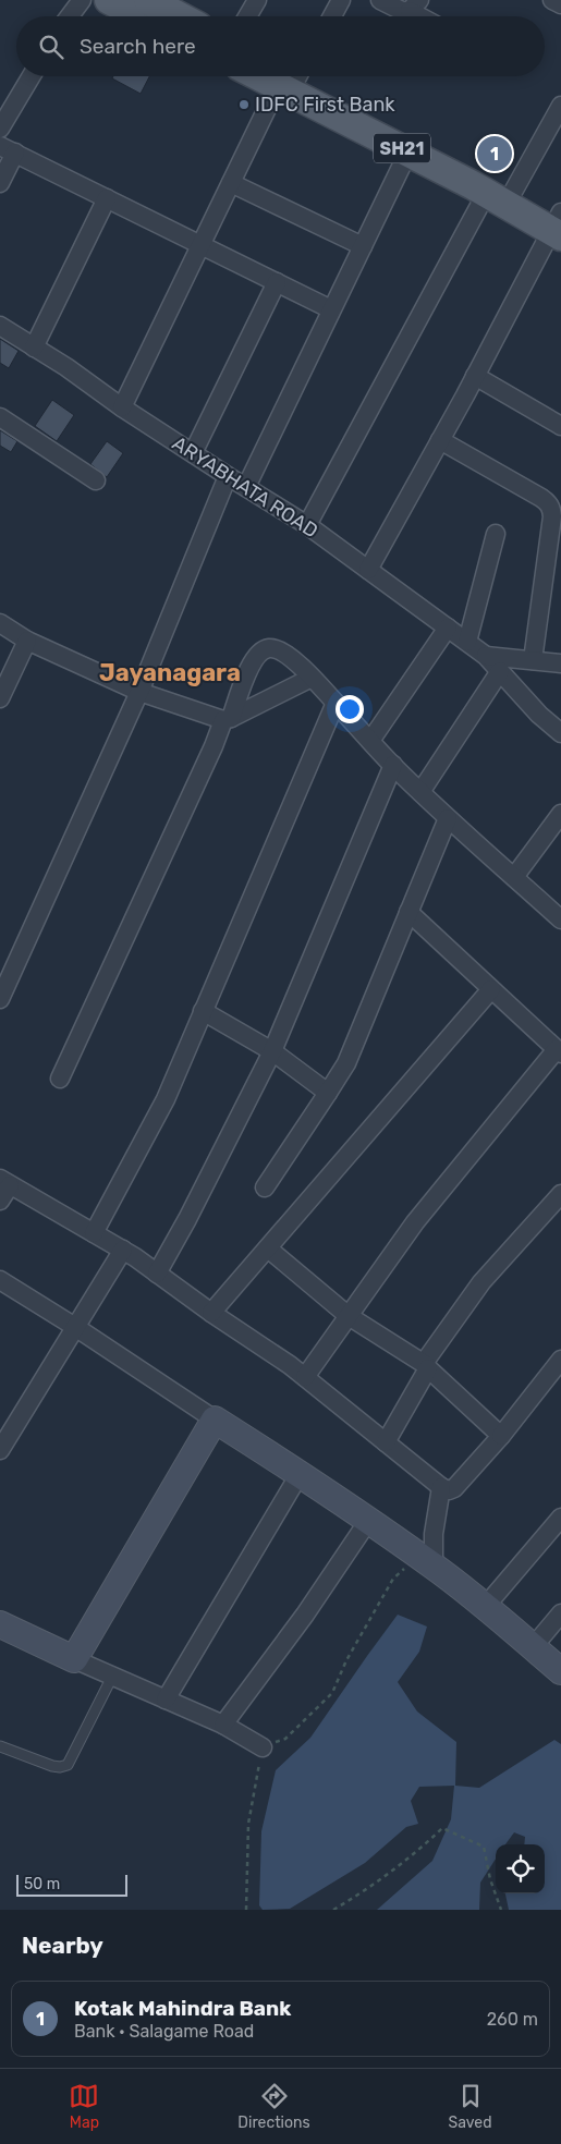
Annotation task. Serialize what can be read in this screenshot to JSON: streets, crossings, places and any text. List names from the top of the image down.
{
  "streets": {
    "main road": ["SH21"],
    "street": ["ARYABHATA ROAD"]
  },
  "districts": ["Jayanagara"],
  "places": ["IDFC First Bank"],
  "scale_bar": "50 m",
  "page": {
    "search": "Search here",
    "pins": "1",
    "scale": "50 m",
    "heading": "Nearby",
    "list": [
      {
        "mark": "1",
        "name": "Kotak Mahindra Bank",
        "note": "Bank · Salagame Road",
        "value": "260 m"
      }
    ],
    "nav": ["Map", "Directions", "Saved"]
  }
}
